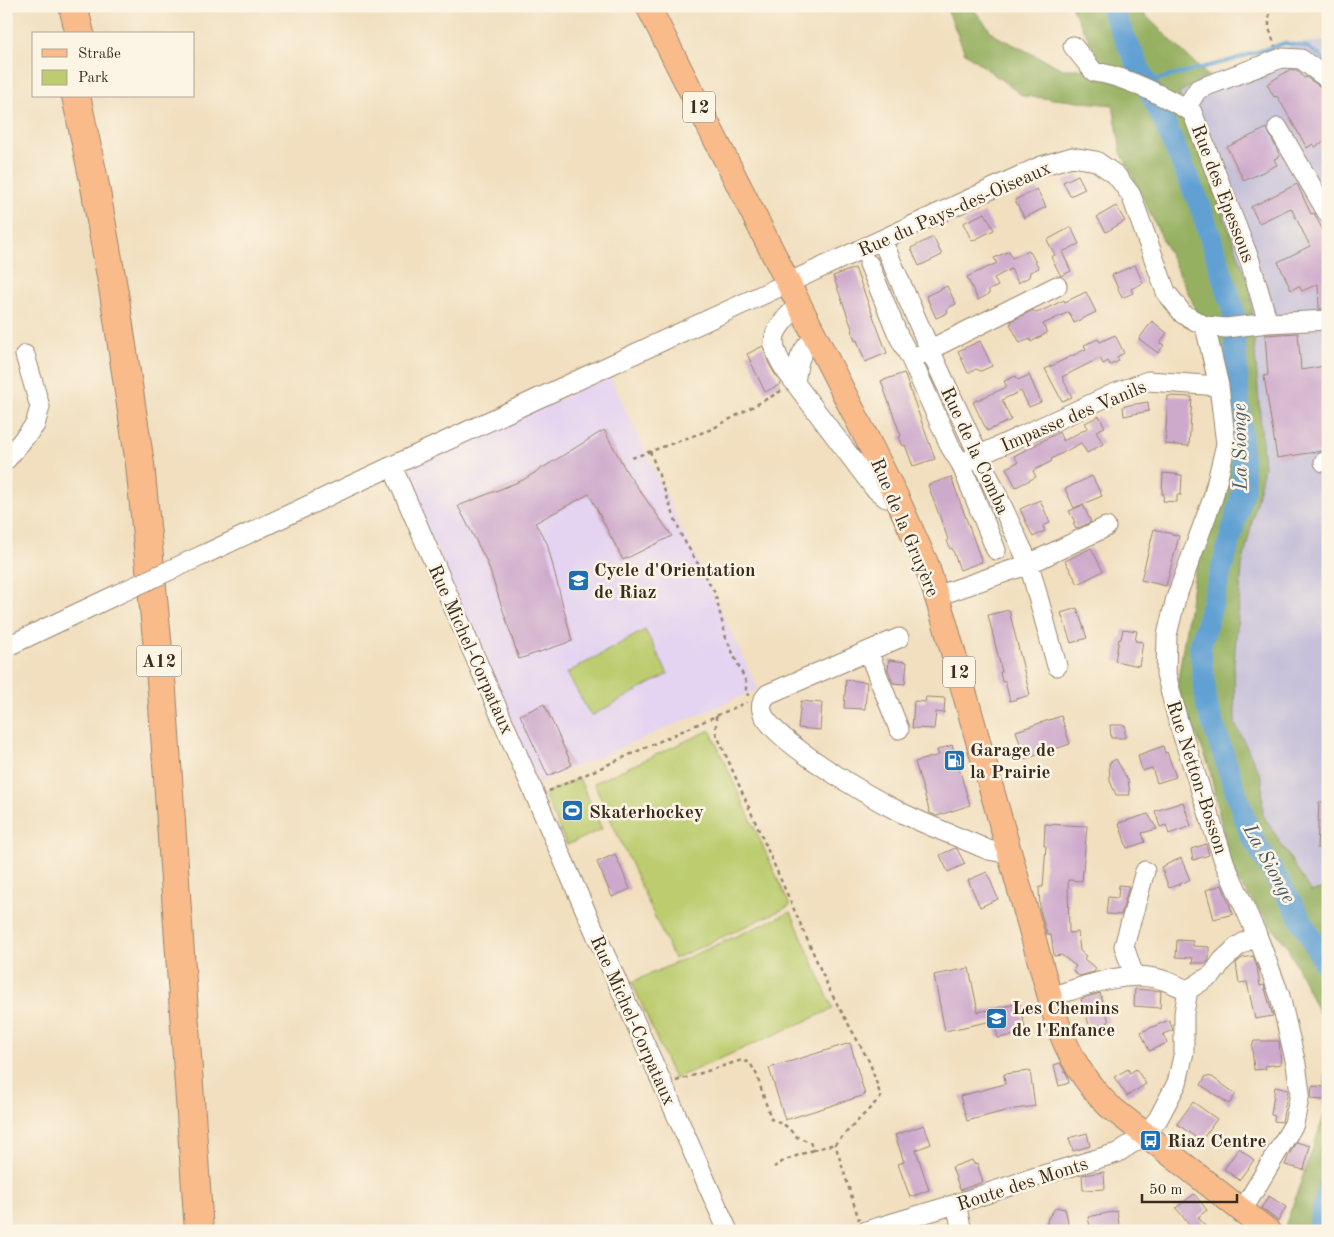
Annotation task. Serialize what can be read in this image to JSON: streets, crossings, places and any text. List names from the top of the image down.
{
  "streets": {
    "highway": ["A12"],
    "main road": ["12", "Rue de la Gruyère"],
    "street": [
      "Rue des Epessous",
      "Rue du Pays-des-Oiseaux",
      "Impasse des Vanils",
      "Rue de la Comba",
      "Rue Michel-Corpataux",
      "Rue Netton-Bosson",
      "Route des Monts"
    ]
  },
  "crossings": [
    ["Rue des Epessous", "Rue du Pays-des-Oiseaux"],
    ["Rue du Pays-des-Oiseaux", "Rue de la Comba"],
    ["Rue du Pays-des-Oiseaux", "Rue de la Gruyère"],
    ["Rue du Pays-des-Oiseaux", "Rue Netton-Bosson"],
    ["Impasse des Vanils", "Rue de la Comba"],
    ["Impasse des Vanils", "Rue Netton-Bosson"],
    ["Rue de la Gruyère", "Rue Netton-Bosson"],
    ["Rue de la Gruyère", "Route des Monts"]
  ],
  "water": ["La Sionge"],
  "places": {
    "school or university": ["Cycle d'Orientation de Riaz", "Les Chemins de l'Enfance"],
    "fuel station": ["Garage de la Prairie"],
    "sports": ["Skaterhockey"],
    "bus stop": ["Riaz Centre"]
  },
  "legend": ["Straße", "Park"],
  "scale_bar": "50 m"
}
